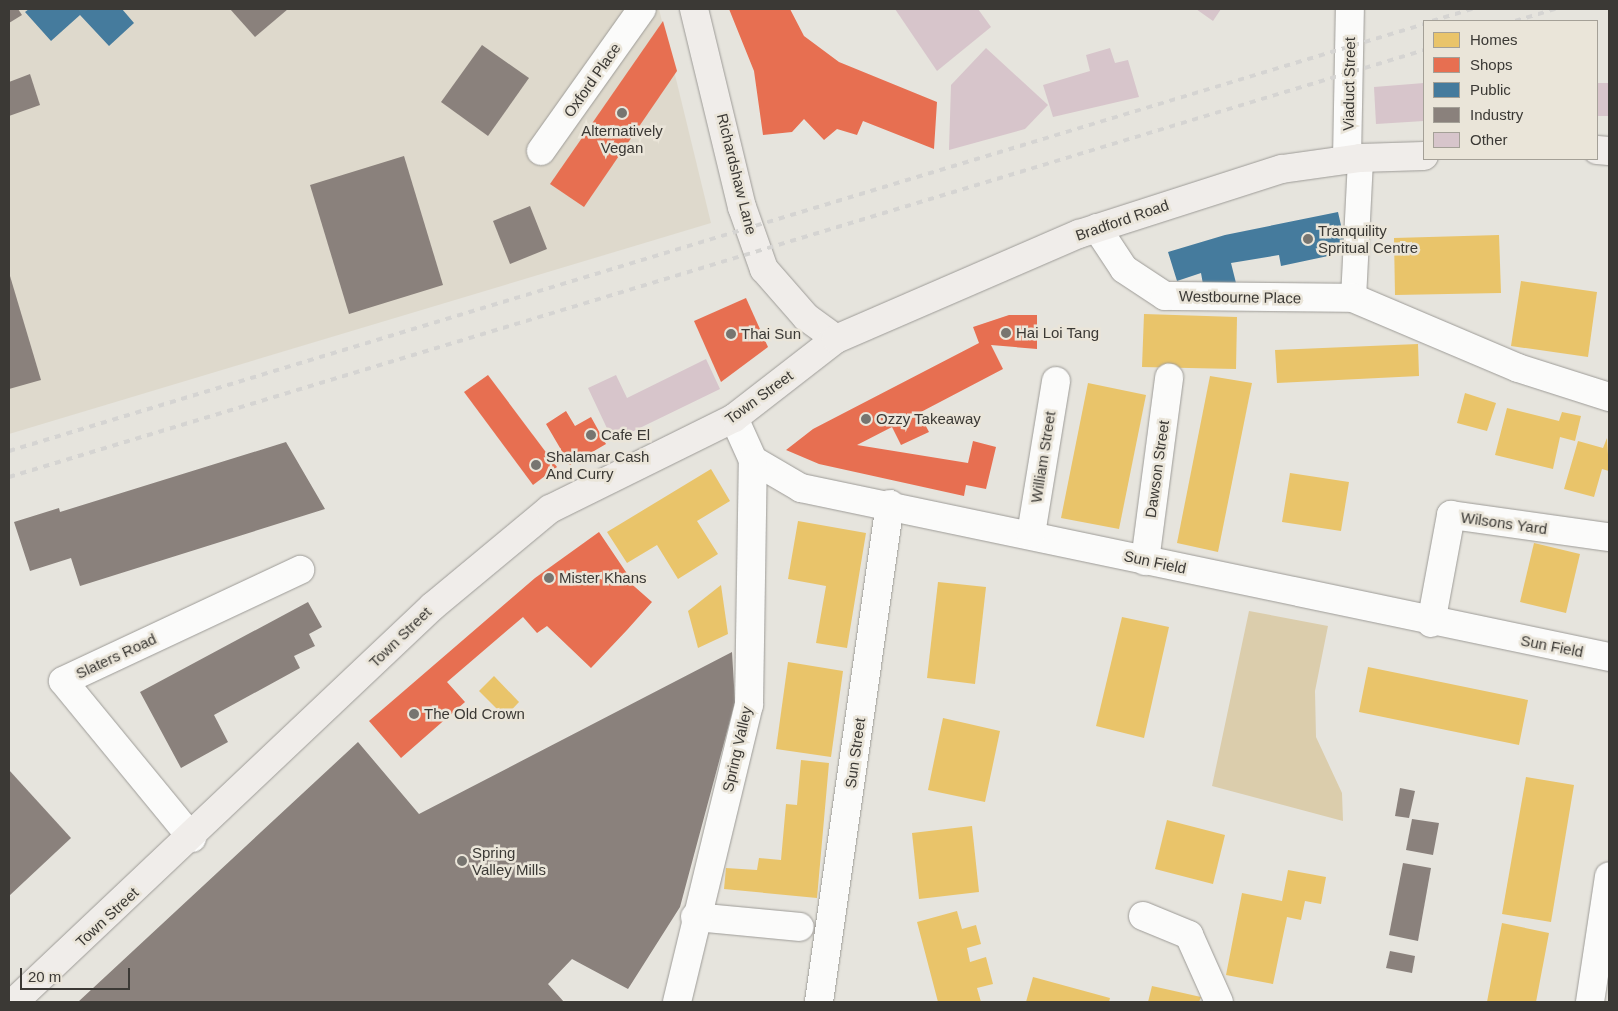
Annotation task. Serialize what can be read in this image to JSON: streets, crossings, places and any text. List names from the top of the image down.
{
  "streets": {
    "main road": ["Richardshaw Lane", "Bradford Road", "Town Street"],
    "street": [
      "Oxford Place",
      "Viaduct Street",
      "Westbourne Place",
      "William Street",
      "Dawson Street",
      "Wilsons Yard",
      "Sun Field",
      "Slaters Road",
      "Spring Valley",
      "Sun Street"
    ]
  },
  "crossings": [
    ["Viaduct Street", "Bradford Road"],
    ["Richardshaw Lane", "Bradford Road"],
    ["Richardshaw Lane", "Town Street"],
    ["Bradford Road", "Westbourne Place"],
    ["Bradford Road", "Town Street"],
    ["Town Street", "Slaters Road"],
    ["William Street", "Sun Field"],
    ["Dawson Street", "Sun Field"],
    ["Wilsons Yard", "Sun Field"],
    ["Sun Field", "Spring Valley"],
    ["Sun Field", "Sun Street"]
  ],
  "places": [
    "Alternatively Vegan",
    "Tranquility Spritual Centre",
    "Hai Loi Tang",
    "Thai Sun",
    "Ozzy Takeaway",
    "Cafe El",
    "Shalamar Cash And Curry",
    "Mister Khans",
    "The Old Crown",
    "Spring Valley Mills"
  ],
  "legend": [
    "Homes",
    "Shops",
    "Public",
    "Industry",
    "Other"
  ],
  "scale_bar": "20 m"
}
